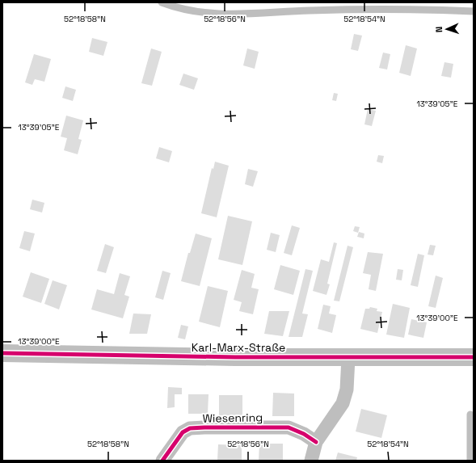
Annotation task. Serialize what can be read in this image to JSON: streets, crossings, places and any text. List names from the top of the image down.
{
  "streets": {
    "street": ["Karl-Marx-Straße", "Wiesenring"]
  },
  "north": "left",
  "coordinates": [
    "52°18'58\"N",
    "52°18'56\"N",
    "52°18'54\"N",
    "13°39'05\"E",
    "13°39'00\"E"
  ]
}
